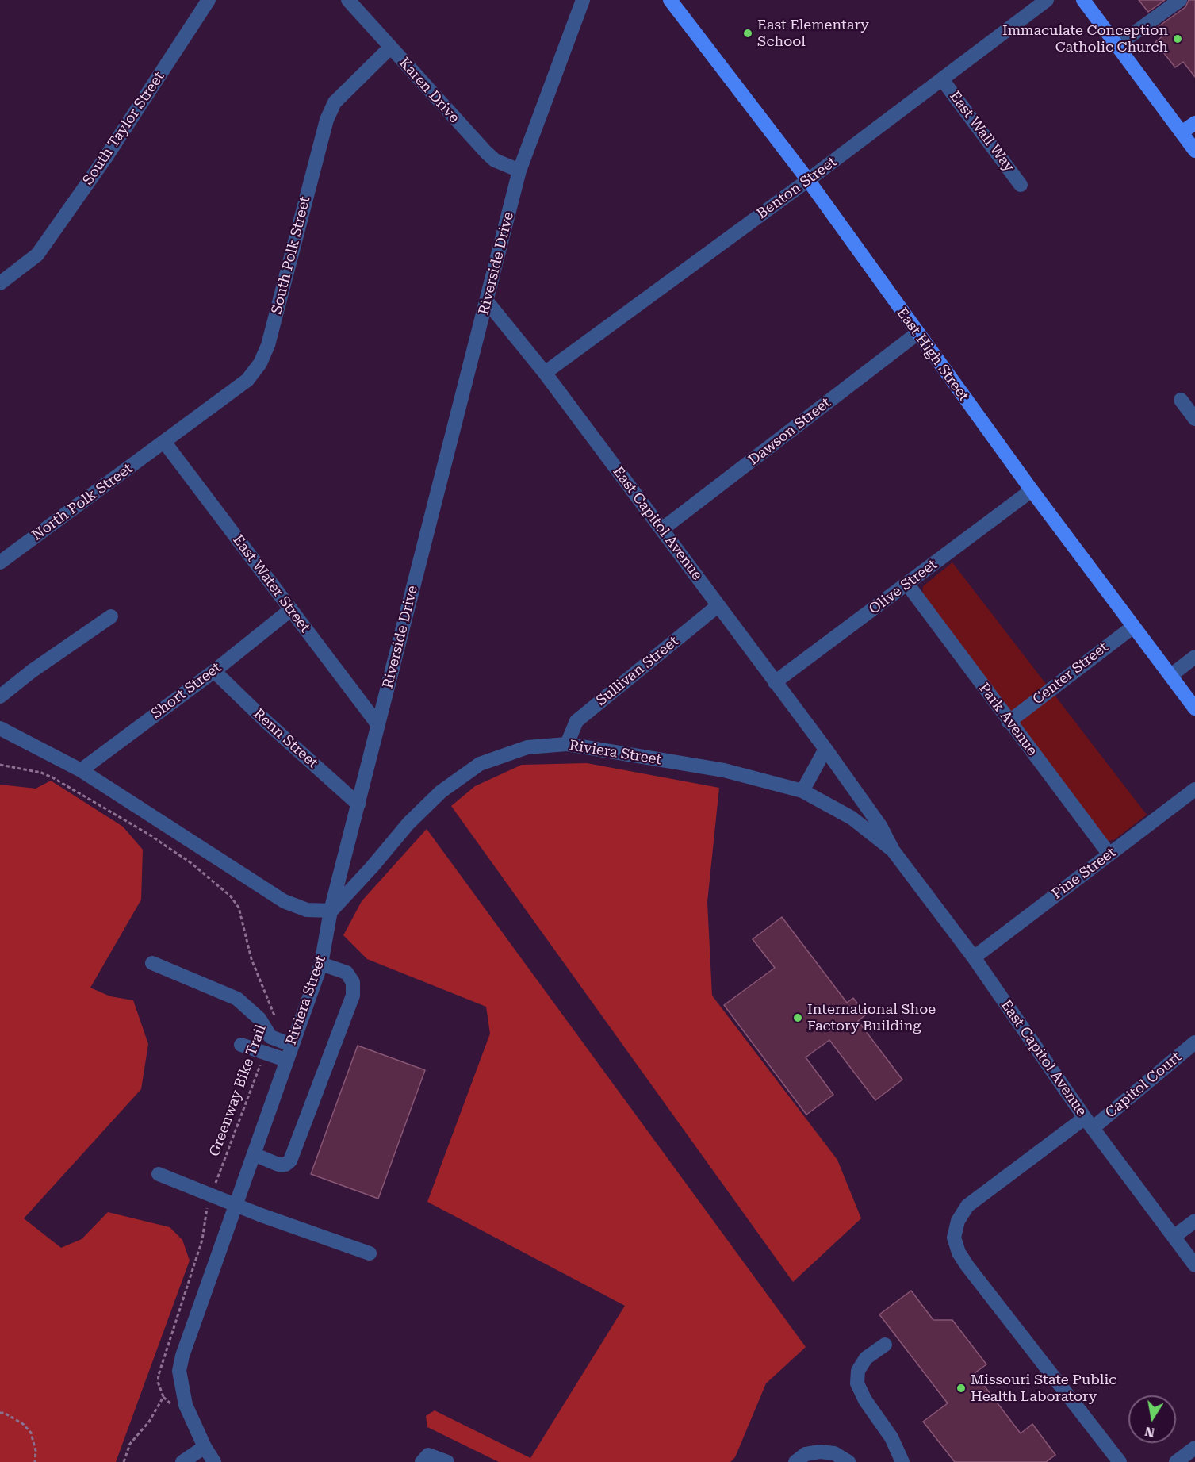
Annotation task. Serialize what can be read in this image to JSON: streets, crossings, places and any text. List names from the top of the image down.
{
  "streets": {
    "main road": ["East High Street"],
    "street": [
      "Karen Drive",
      "South Taylor Street",
      "East Wall Way",
      "Benton Street",
      "South Polk Street",
      "Riverside Drive",
      "Dawson Street",
      "North Polk Street",
      "East Capitol Avenue",
      "East Water Street",
      "Olive Street",
      "Sullivan Street",
      "Center Street",
      "Short Street",
      "Park Avenue",
      "Renn Street",
      "Riviera Street",
      "Pine Street",
      "Capitol Court"
    ],
    "path": ["Greenway Bike Trail"]
  },
  "crossings": [
    ["Karen Drive", "South Polk Street"],
    ["Karen Drive", "Riverside Drive"],
    ["East Wall Way", "Benton Street"],
    ["Benton Street", "East High Street"],
    ["Benton Street", "East Capitol Avenue"],
    ["South Polk Street", "North Polk Street"],
    ["South Polk Street", "East Water Street"],
    ["Riverside Drive", "East Capitol Avenue"],
    ["Riverside Drive", "East Water Street"],
    ["Riverside Drive", "Renn Street"],
    ["Riverside Drive", "Riviera Street"],
    ["East High Street", "Dawson Street"],
    ["East High Street", "Olive Street"],
    ["East High Street", "Center Street"],
    ["Dawson Street", "East Capitol Avenue"],
    ["North Polk Street", "East Water Street"],
    ["East Capitol Avenue", "Olive Street"],
    ["East Capitol Avenue", "Sullivan Street"],
    ["East Capitol Avenue", "Riviera Street"],
    ["East Capitol Avenue", "Pine Street"],
    ["East Capitol Avenue", "Capitol Court"],
    ["East Water Street", "Short Street"],
    ["Olive Street", "Park Avenue"],
    ["Sullivan Street", "Riviera Street"],
    ["Center Street", "Park Avenue"],
    ["Short Street", "Renn Street"],
    ["Park Avenue", "Pine Street"]
  ],
  "places": [
    "East Elementary School",
    "Immaculate Conception Catholic Church",
    "International Shoe Factory Building",
    "Missouri State Public Health Laboratory"
  ],
  "north": "bottom"
}
